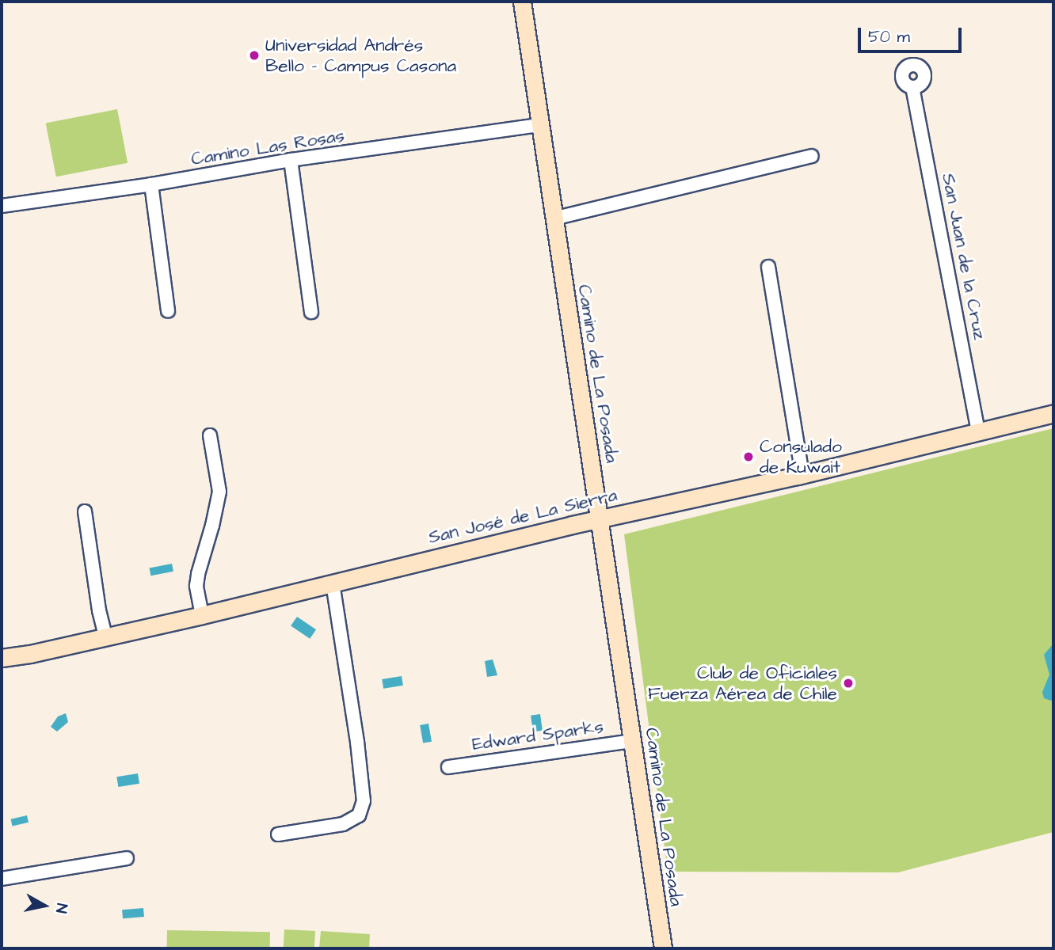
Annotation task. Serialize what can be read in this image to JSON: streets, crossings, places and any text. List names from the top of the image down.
{
  "streets": {
    "street": [
      "Camino Las Rosas",
      "San Juan de la Cruz",
      "Camino de La Posada",
      "San José de La Sierra",
      "Edward Sparks"
    ]
  },
  "crossings": [
    ["Camino Las Rosas", "Camino de La Posada"],
    ["San Juan de la Cruz", "San José de La Sierra"],
    ["Camino de La Posada", "San José de La Sierra"],
    ["Camino de La Posada", "Edward Sparks"]
  ],
  "places": ["Universidad Andrés Bello - Campus Casona", "Consulado de Kuwait", "Club de Oficiales Fuerza Aérea de Chile"],
  "scale_bar": "50 m",
  "north": "right"
}
